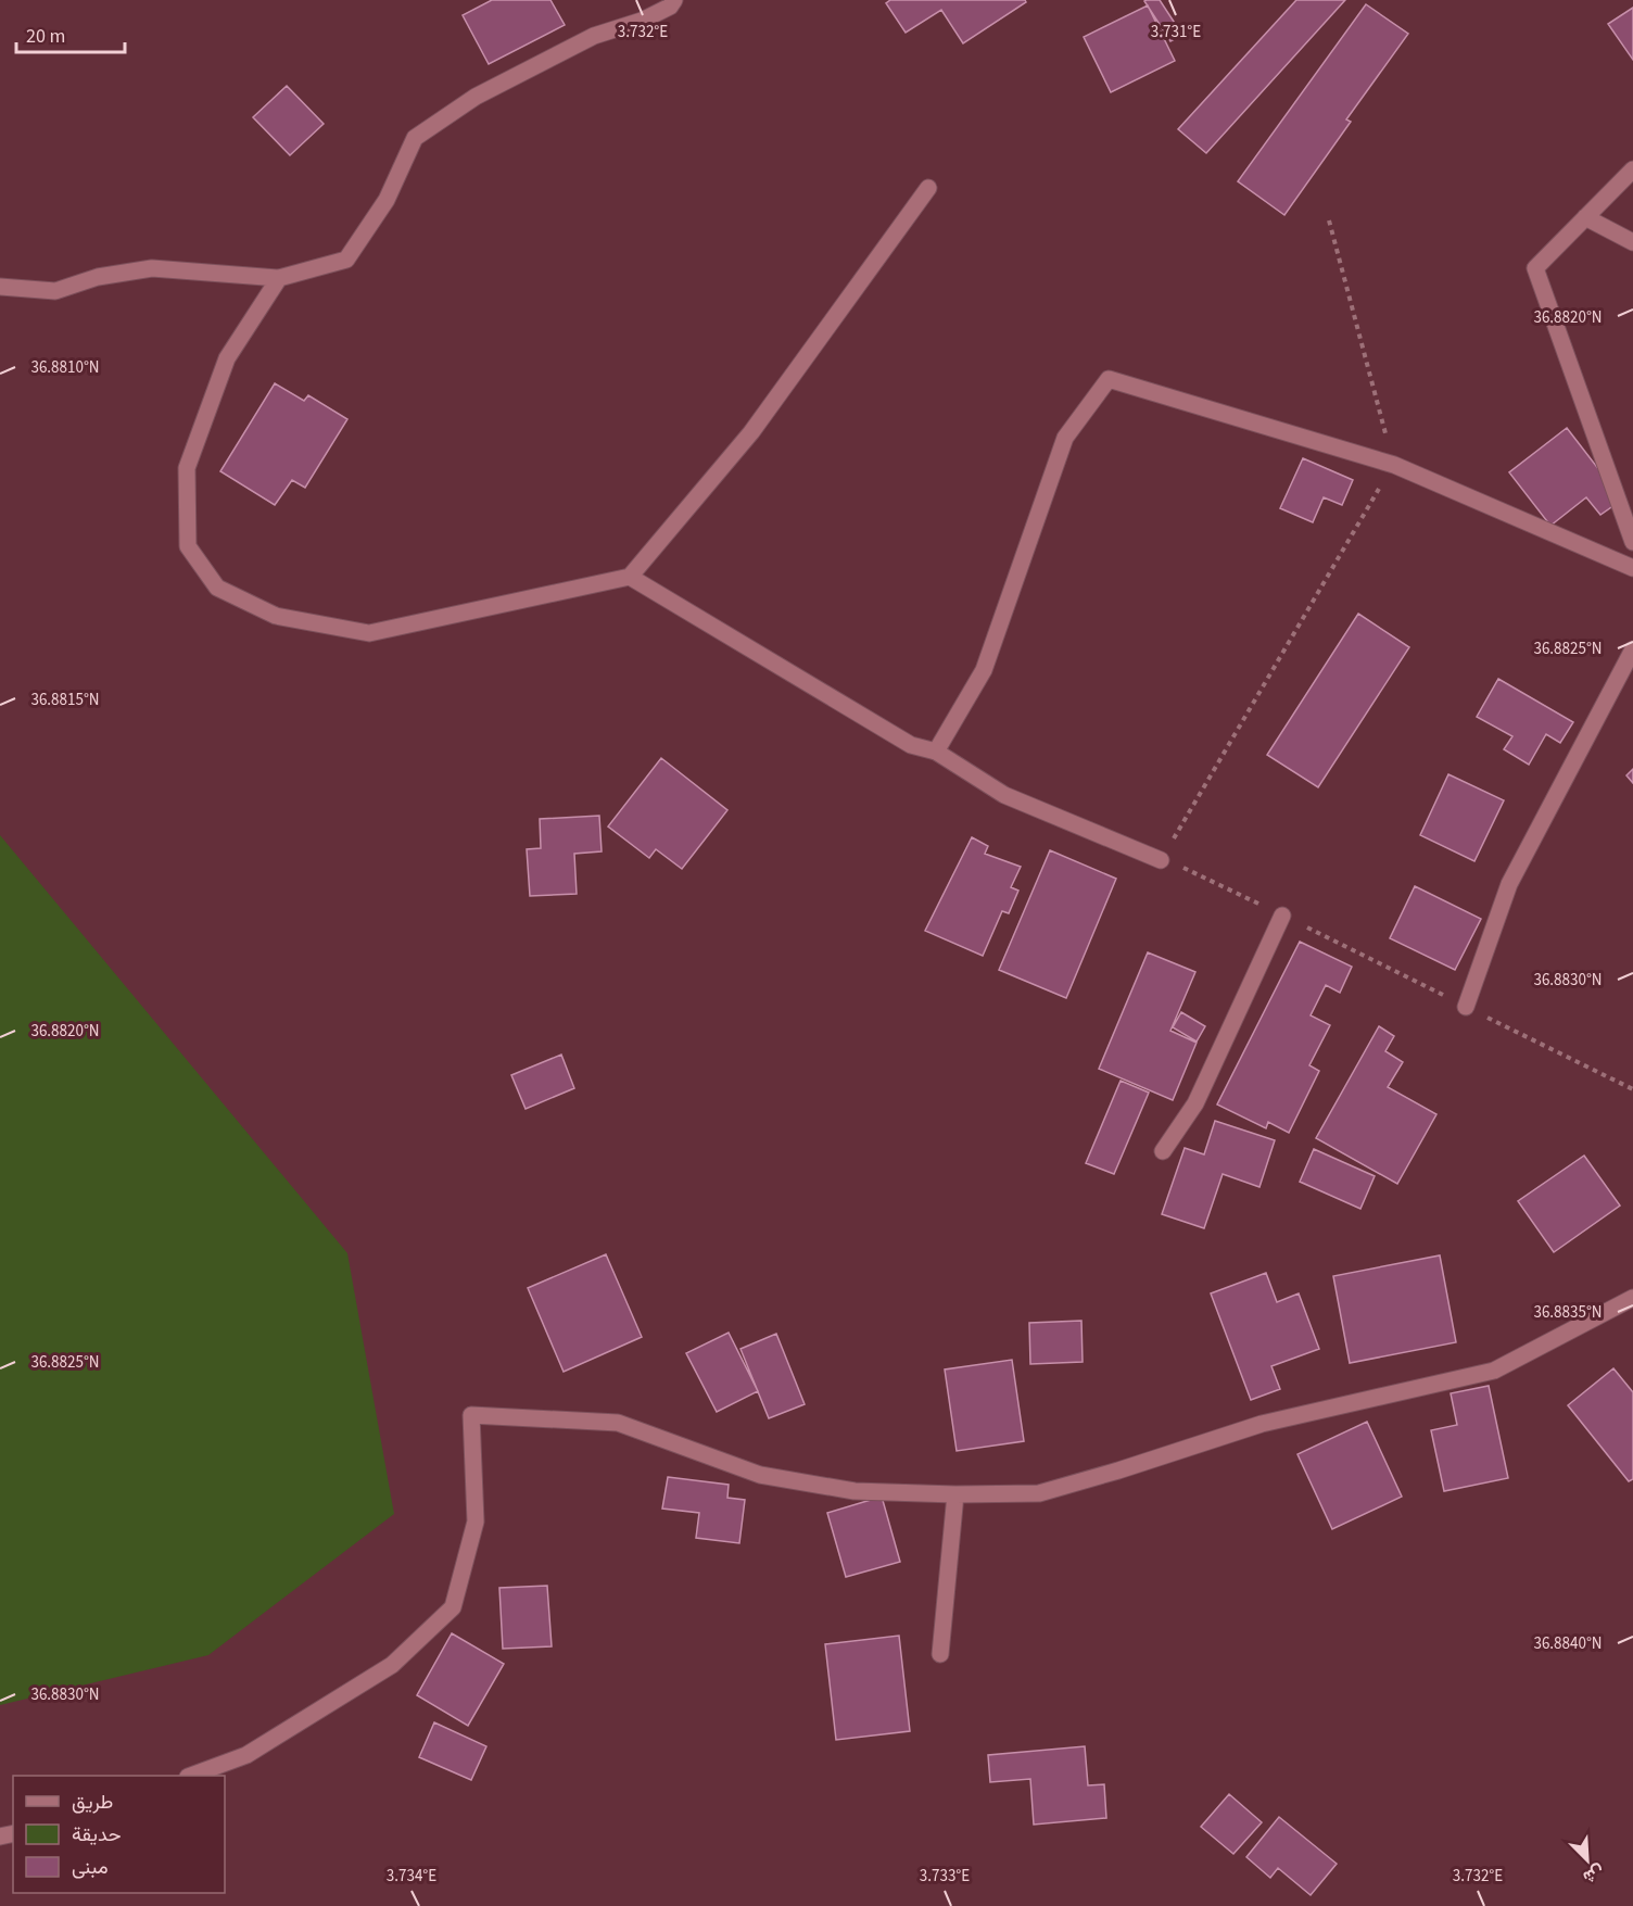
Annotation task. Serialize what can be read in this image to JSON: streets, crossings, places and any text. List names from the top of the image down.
{
  "legend": ["طريق", "حديقة", "مبنى"],
  "scale_bar": "20 m",
  "north": "bottom right",
  "coordinates": [
    "3.732°E",
    "3.731°E",
    "36.8820°N",
    "36.8810°N",
    "36.8825°N",
    "36.8815°N",
    "36.8830°N",
    "36.8835°N",
    "36.8840°N",
    "3.734°E",
    "3.733°E"
  ]
}
